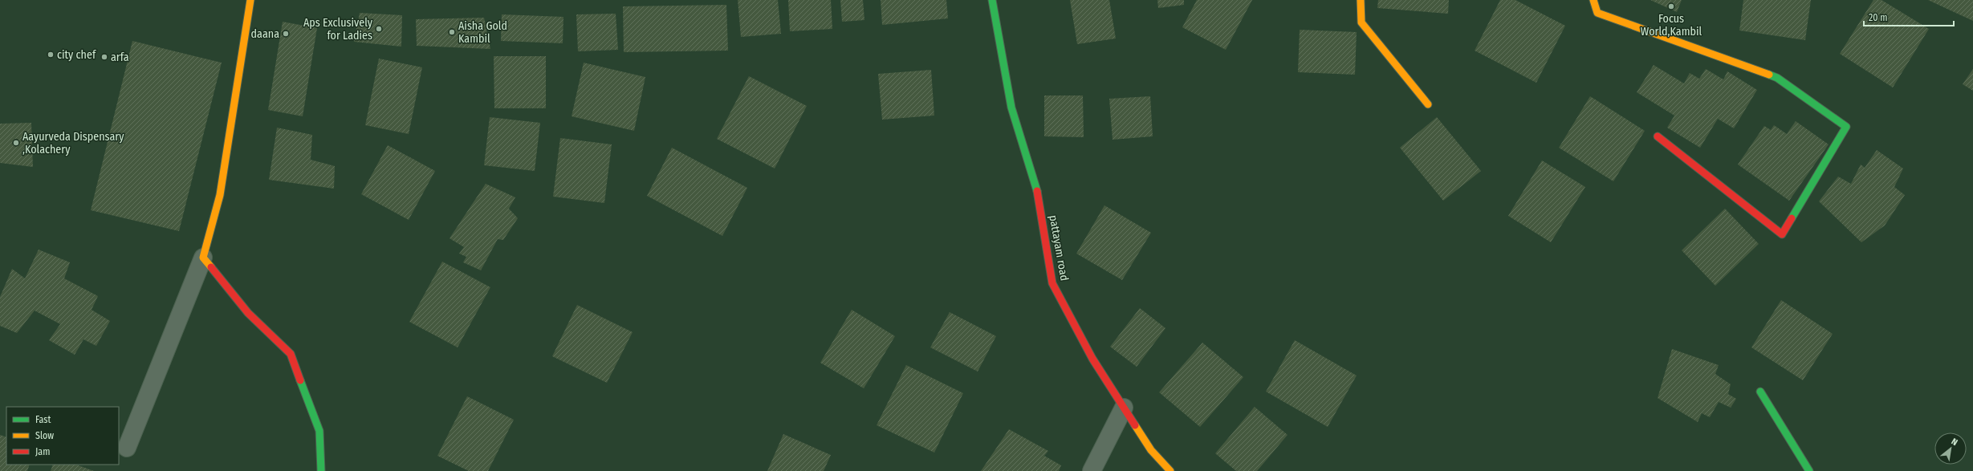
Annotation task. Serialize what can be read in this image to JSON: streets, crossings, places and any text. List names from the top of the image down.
{
  "streets": {
    "street": ["pattayam road"]
  },
  "places": [
    "Focus World,Kambil",
    "Aps Exclusively for Ladies",
    "Aisha Gold Kambil",
    "daana",
    "city chef",
    "arfa",
    "Aayurveda Dispensary ,Kolachery"
  ],
  "legend": ["Fast", "Slow", "Jam"],
  "scale_bar": "20 m",
  "north": "top right"
}
